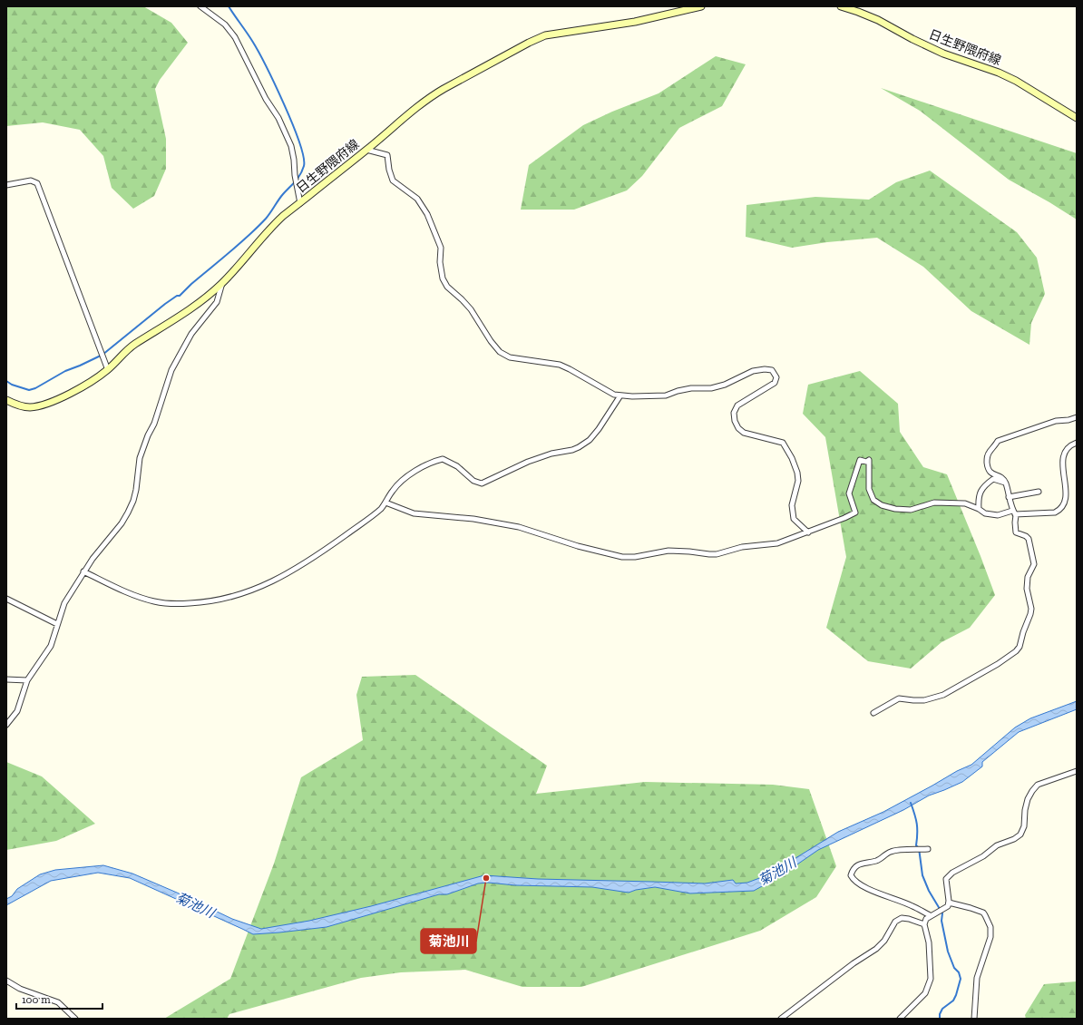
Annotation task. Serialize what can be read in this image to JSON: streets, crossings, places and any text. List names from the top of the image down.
{
  "streets": {
    "main road": ["日生野隈府線"]
  },
  "water": ["菊池川"],
  "places": ["菊池川"],
  "scale_bar": "100 m"
}
